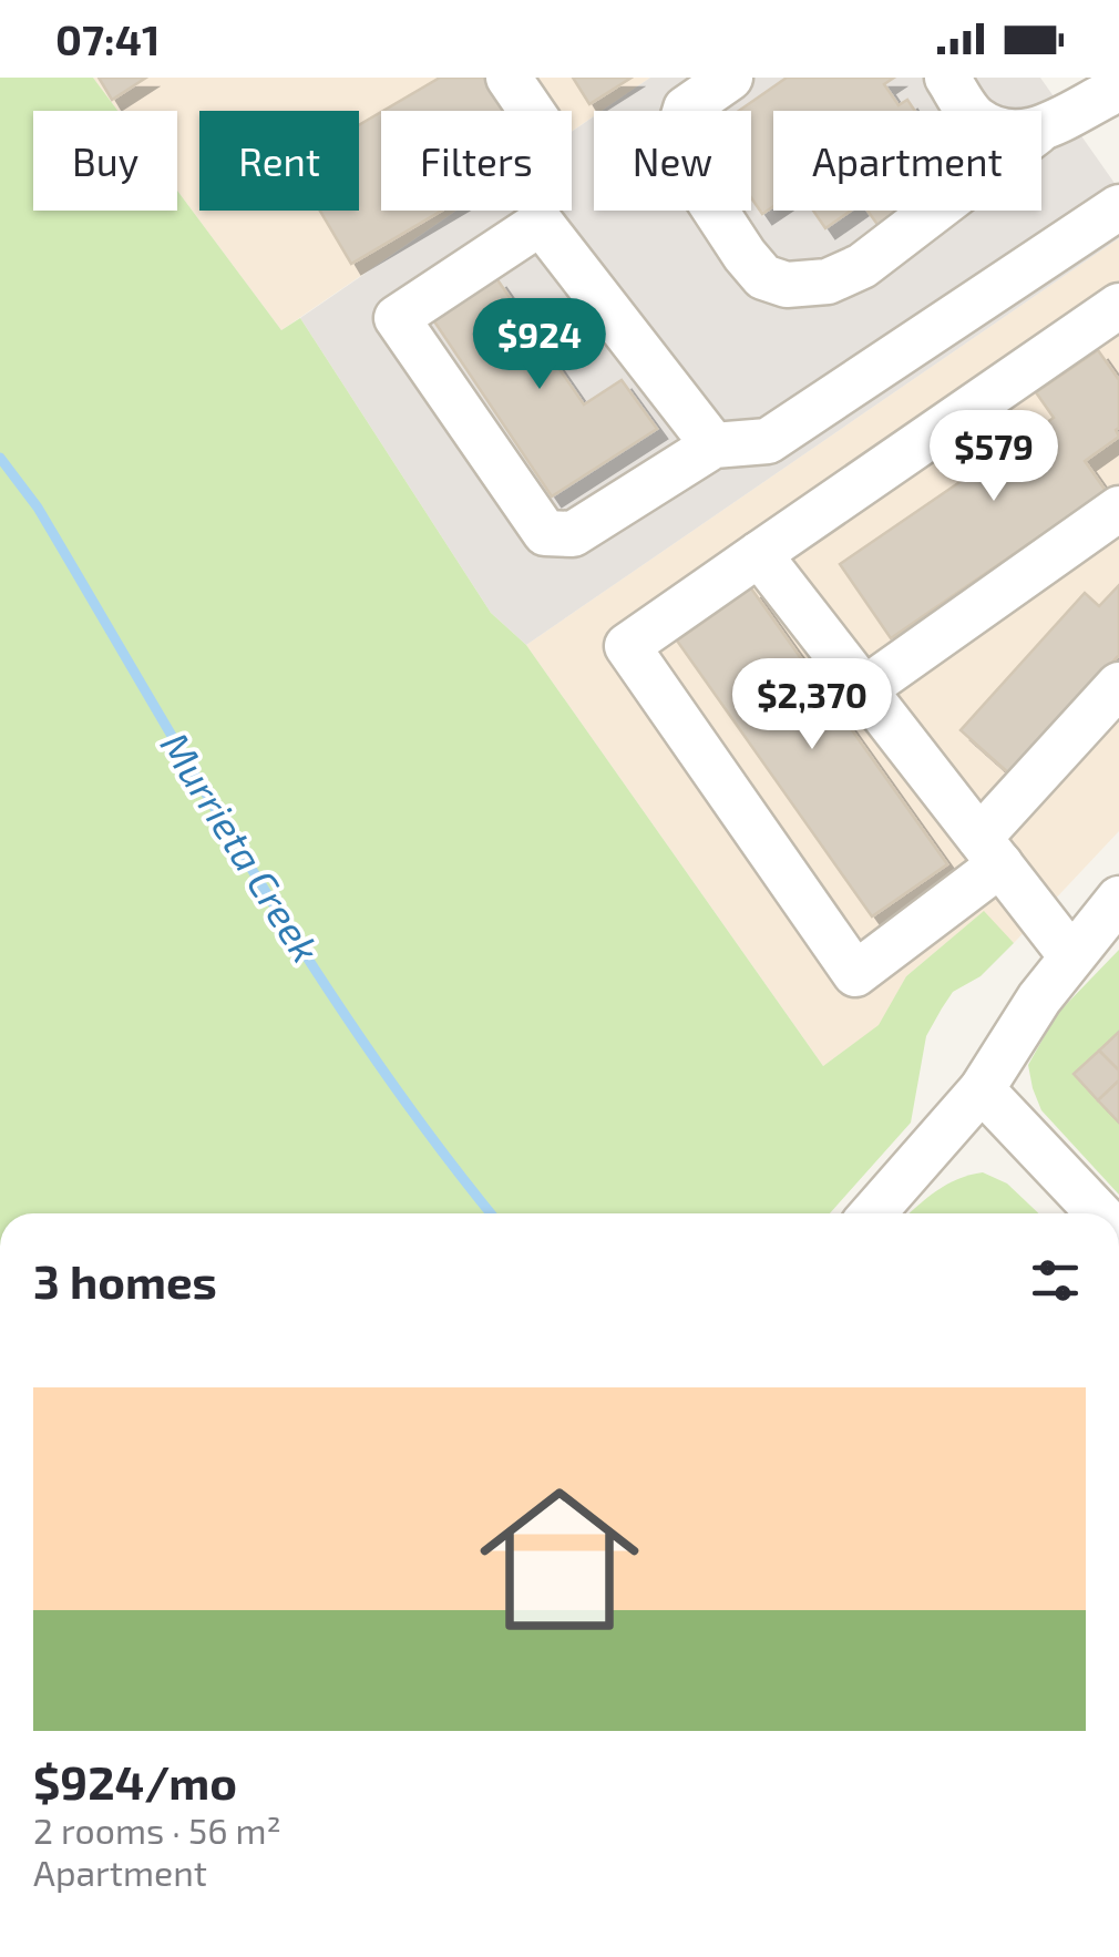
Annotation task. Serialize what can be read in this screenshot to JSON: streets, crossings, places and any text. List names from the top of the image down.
{
  "water": ["Murrieta Creek"],
  "page": {
    "status": "07:41",
    "chip": [
      "Buy",
      "Rent",
      "Filters",
      "New",
      "Apartment"
    ],
    "price": ["$924", "$579", "$2,370"],
    "heading": "3 homes",
    "list": [
      {
        "name": "$924/mo",
        "note": "2 rooms · 56 m² · Apartment"
      }
    ]
  }
}
